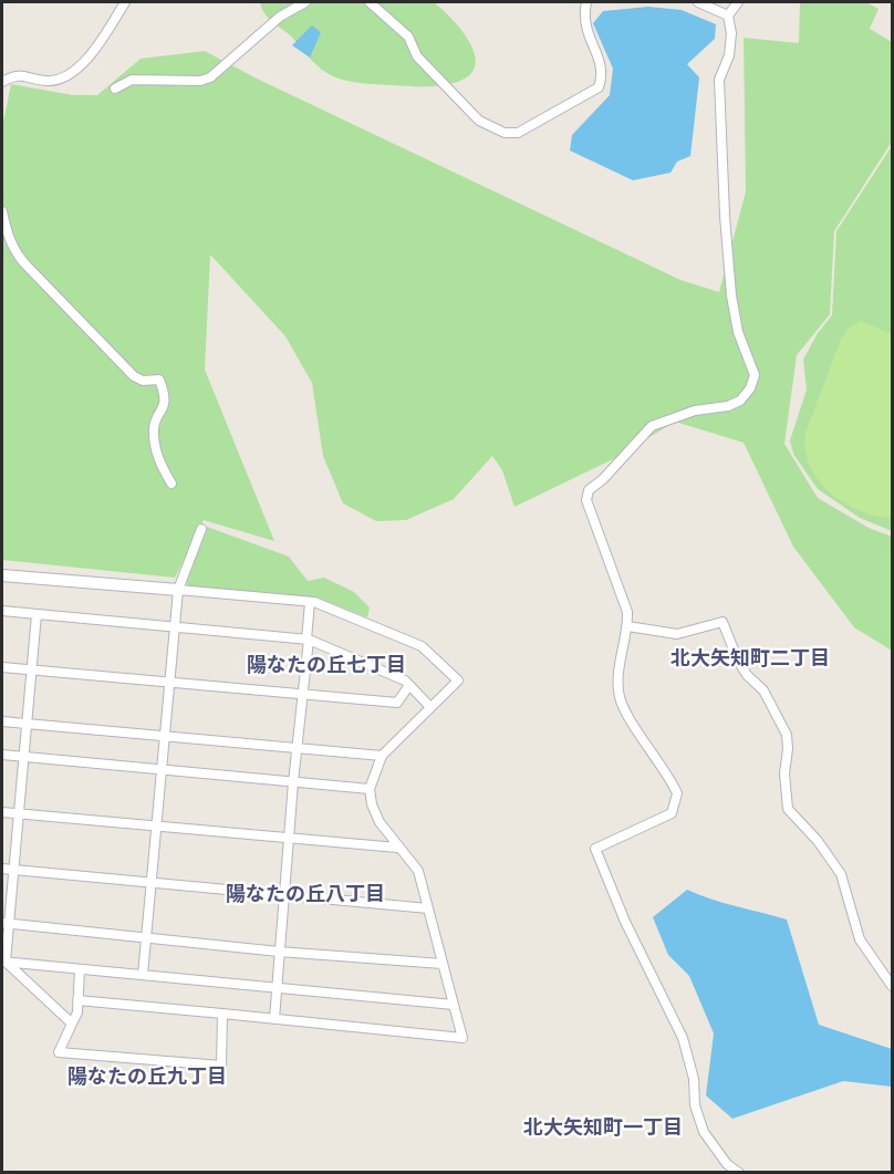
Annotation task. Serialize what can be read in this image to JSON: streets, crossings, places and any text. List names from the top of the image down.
{
  "districts": [
    "北大矢知町二丁目",
    "陽なたの丘七丁目",
    "陽なたの丘八丁目",
    "陽なたの丘九丁目",
    "北大矢知町一丁目"
  ]
}
